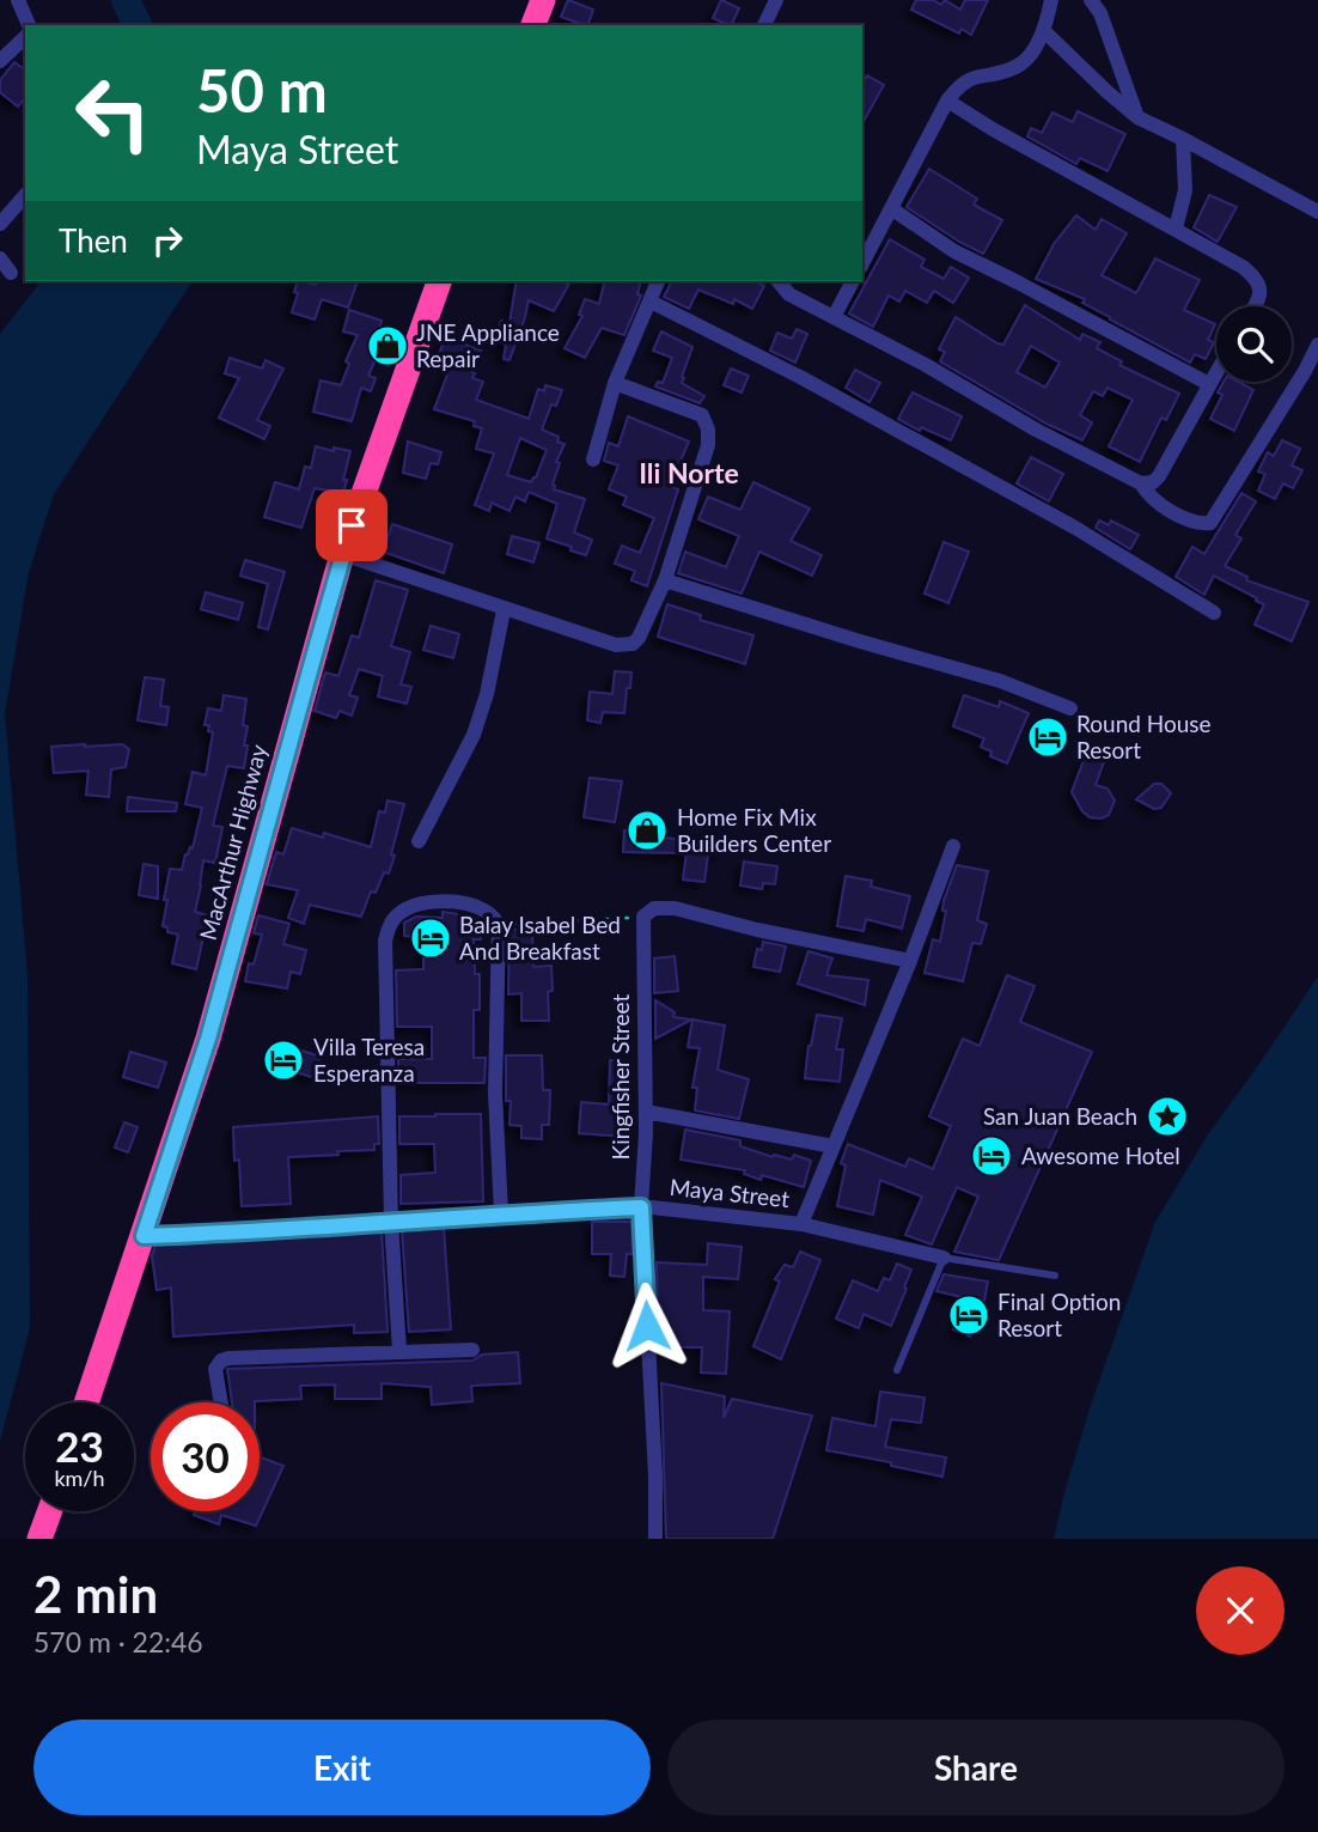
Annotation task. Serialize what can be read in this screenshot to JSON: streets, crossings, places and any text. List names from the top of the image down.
{
  "streets": {
    "highway": ["MacArthur Highway"],
    "street": ["Kingfisher Street", "Maya Street"]
  },
  "crossings": [
    ["MacArthur Highway", "Maya Street"],
    ["Kingfisher Street", "Maya Street"]
  ],
  "districts": ["Ili Norte"],
  "places": {
    "shop": ["JNE Appliance Repair", "Home Fix Mix Builders Center"],
    "hotel": [
      "Round House Resort",
      "Balay Isabel Bed And Breakfast",
      "Villa Teresa Esperanza",
      "Awesome Hotel",
      "Final Option Resort"
    ],
    "place": ["San Juan Beach"]
  },
  "page": {
    "turn": ["50 m", "Maya Street"],
    "then": "Then",
    "speed": "23 km/h",
    "limit": "30",
    "heading": ["2 min", "570 m · 22:46"],
    "buttons": ["Exit", "Share"]
  }
}
